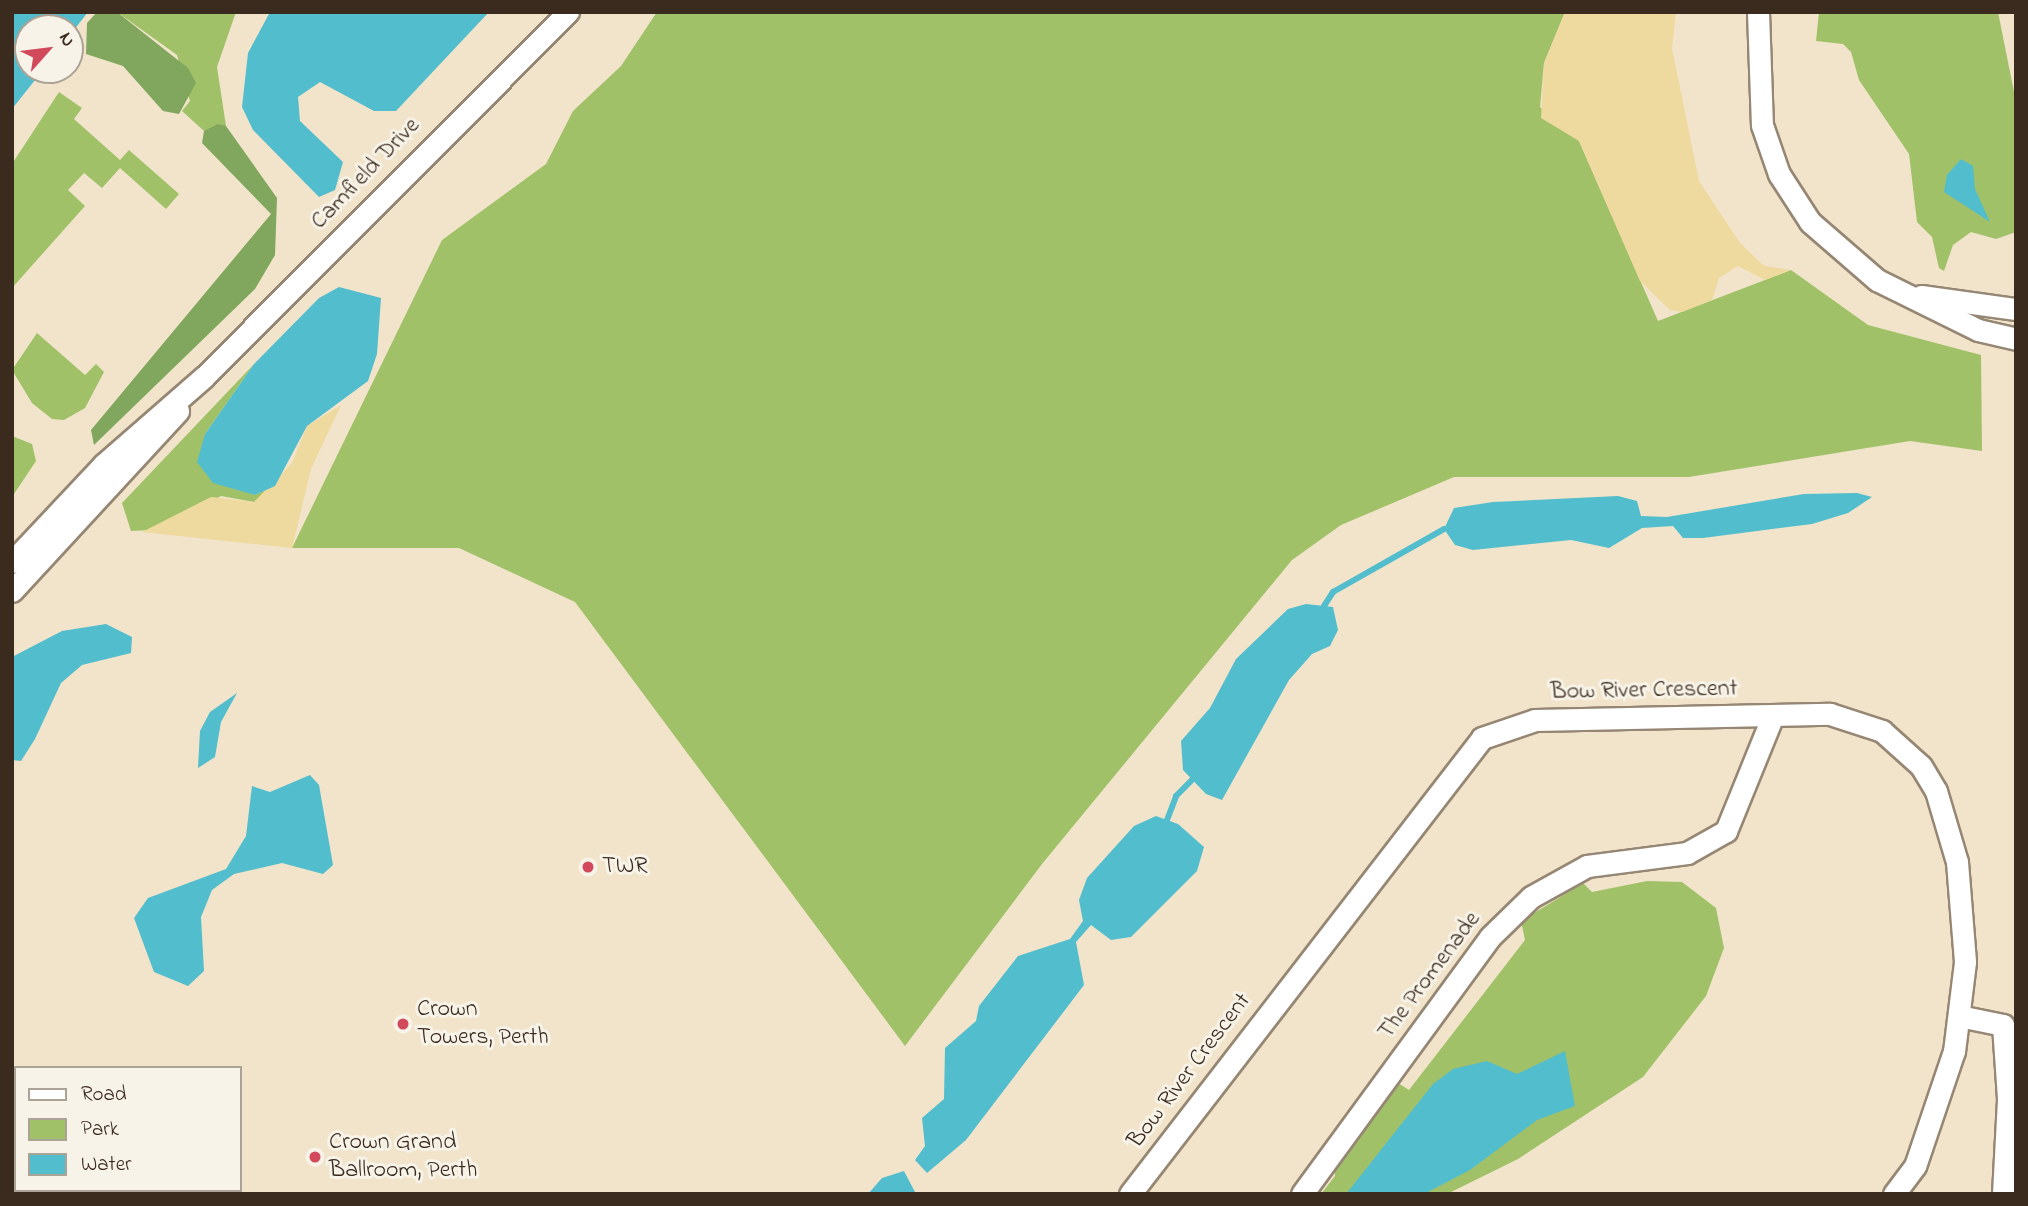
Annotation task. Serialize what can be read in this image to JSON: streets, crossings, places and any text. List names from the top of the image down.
{
  "streets": {
    "street": ["Camfield Drive", "Bow River Crescent", "The Promenade"]
  },
  "crossings": [
    ["Bow River Crescent", "The Promenade"]
  ],
  "places": ["TWR", "Crown Towers, Perth", "Crown Grand Ballroom, Perth"],
  "legend": ["Road", "Park", "Water"],
  "north": "top right"
}
